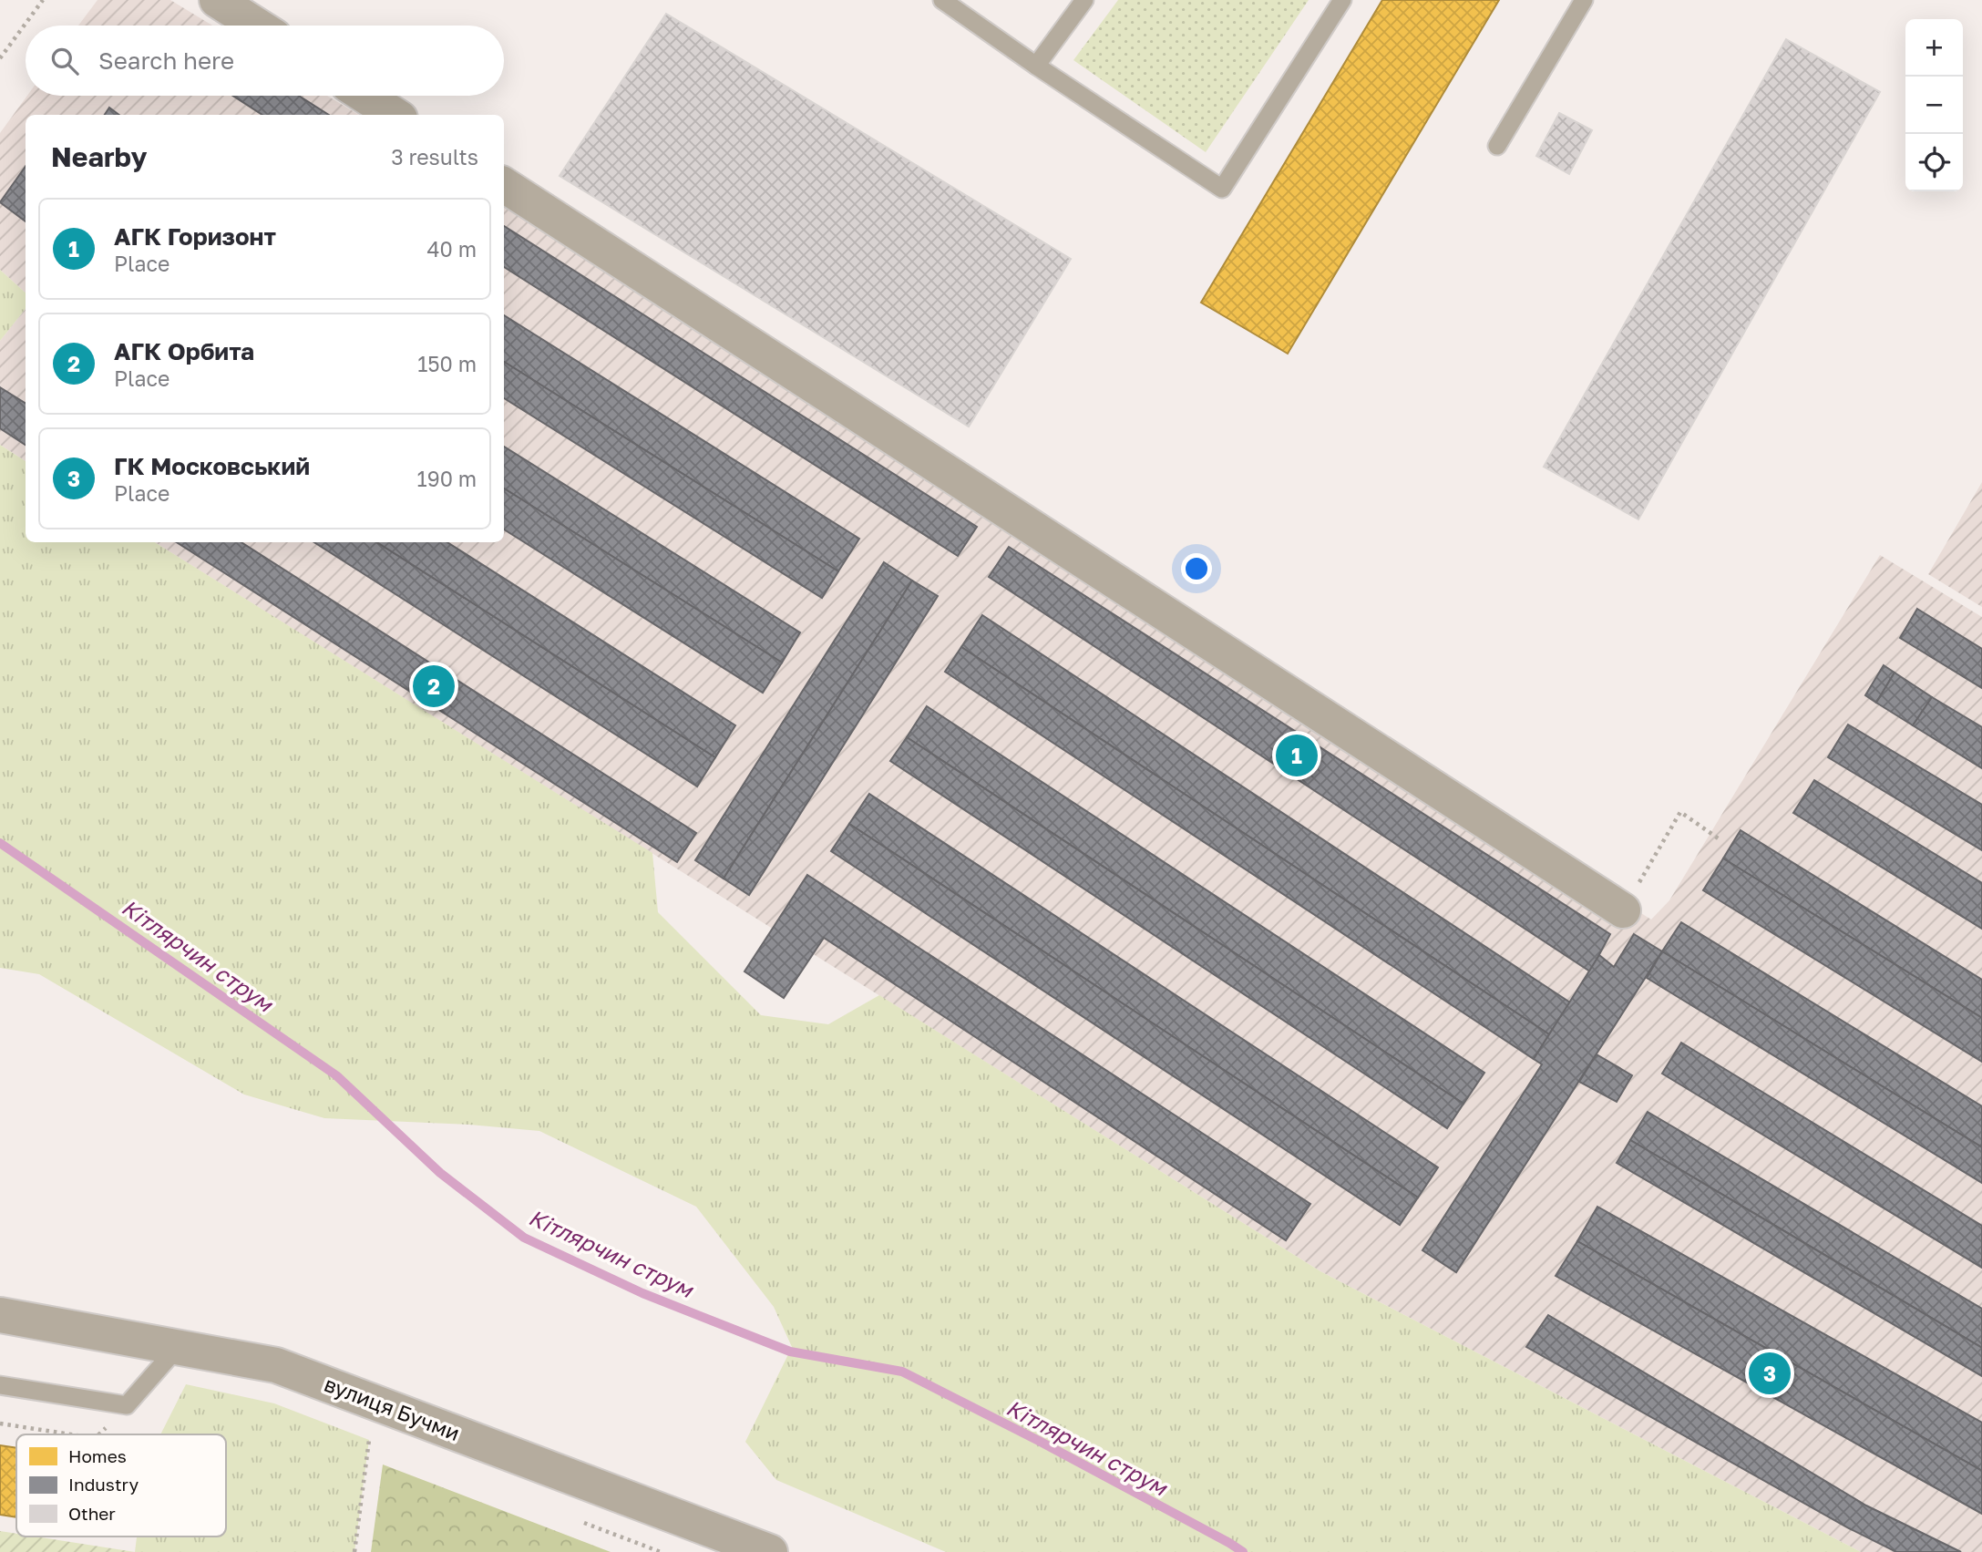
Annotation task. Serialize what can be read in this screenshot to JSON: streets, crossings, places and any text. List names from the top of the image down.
{
  "streets": {
    "street": ["вулиця Бучми"]
  },
  "water": ["Кітлярчин струм"],
  "legend": ["Homes", "Industry", "Other"],
  "page": {
    "map_buttons": ["+", "−"],
    "search": "Search here",
    "heading": ["Nearby", "3 results"],
    "list": [
      {
        "mark": "1",
        "name": "АГК Горизонт",
        "note": "Place",
        "value": "40 m"
      },
      {
        "mark": "2",
        "name": "АГК Орбита",
        "note": "Place",
        "value": "150 m"
      },
      {
        "mark": "3",
        "name": "ГК Московський",
        "note": "Place",
        "value": "190 m"
      }
    ],
    "pins": ["2", "1", "3"]
  }
}
